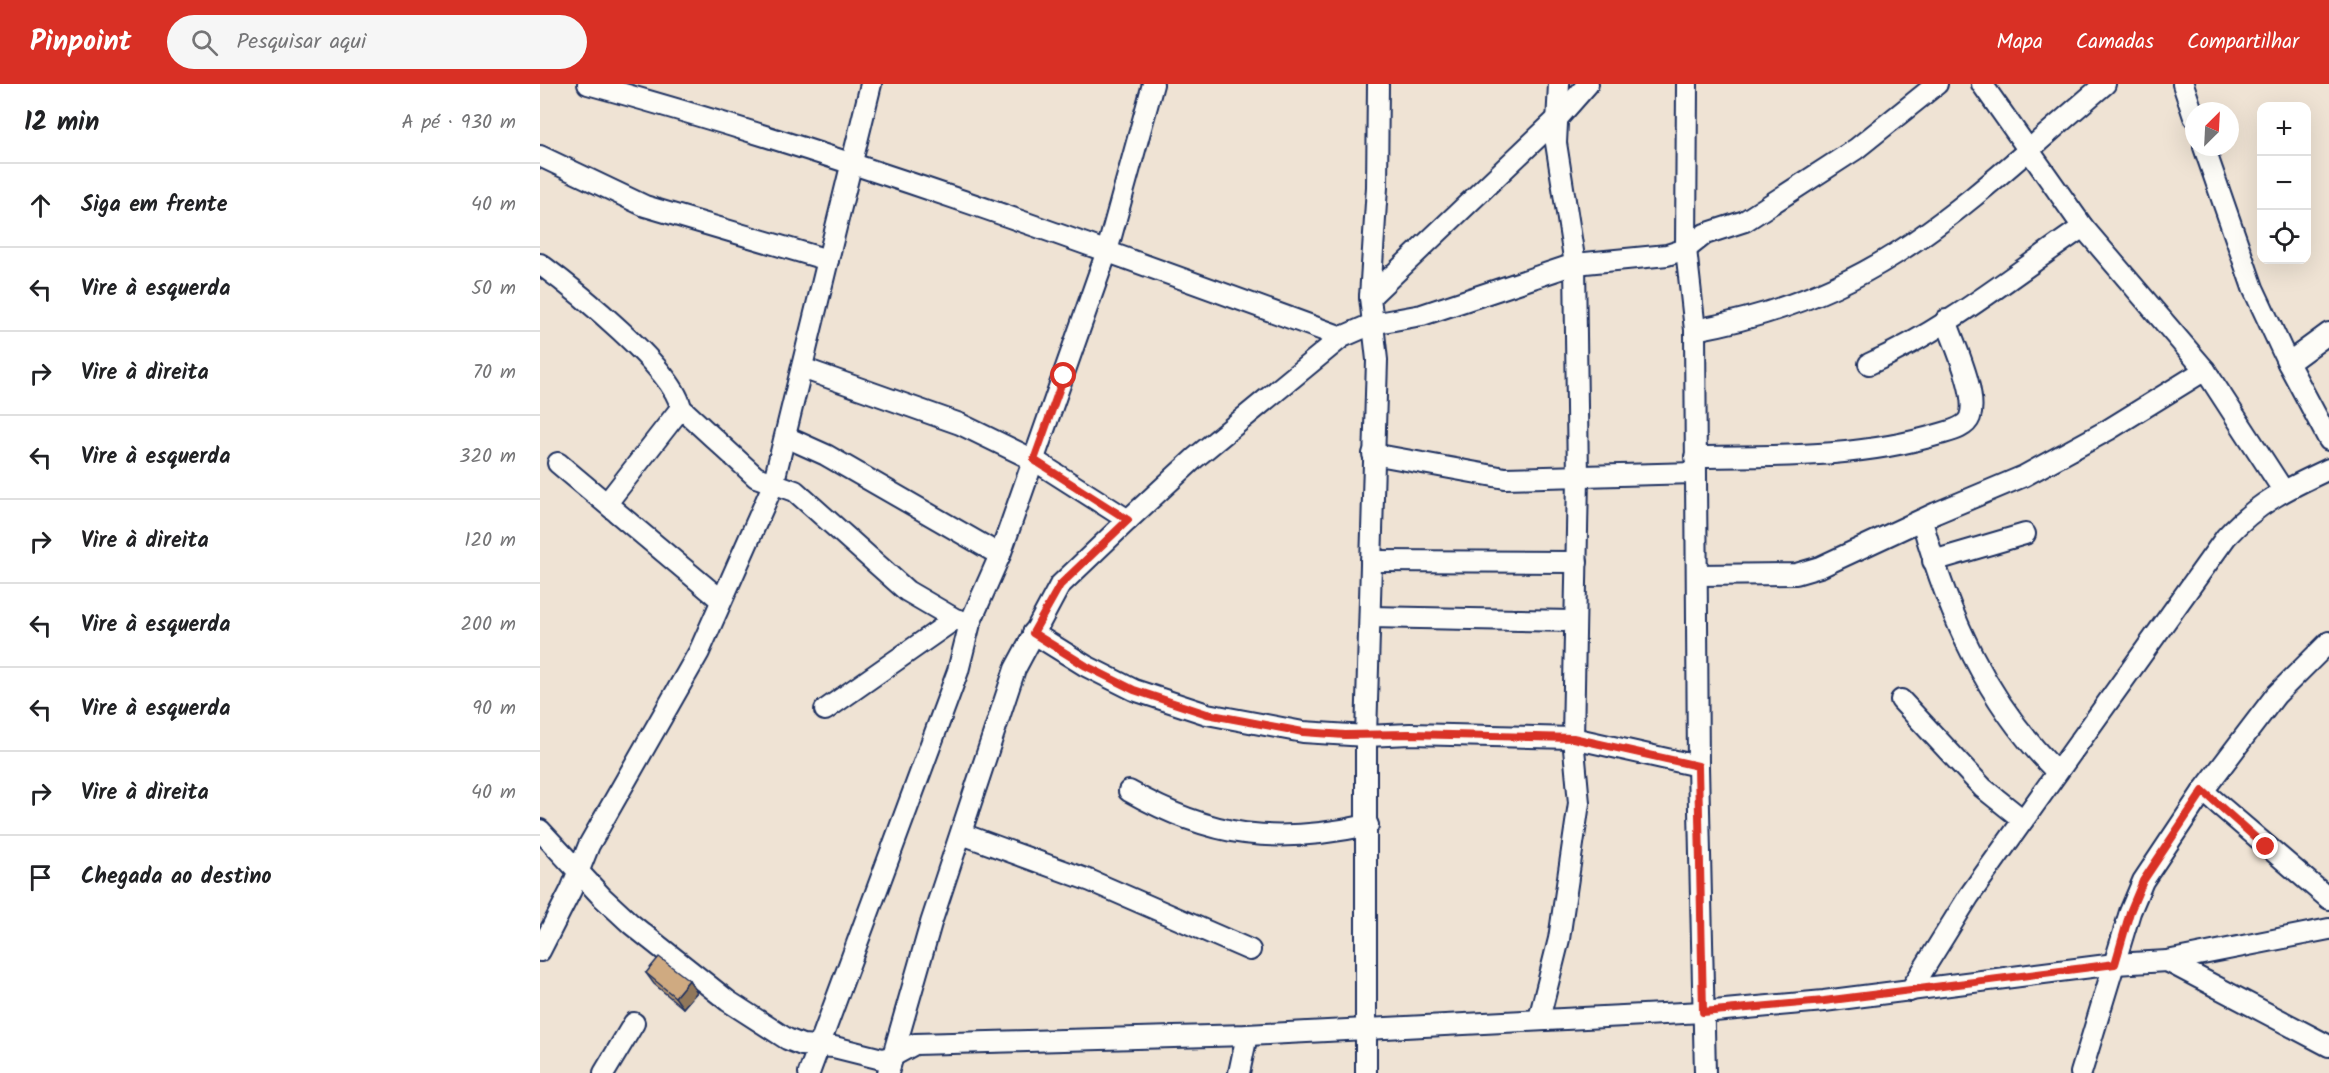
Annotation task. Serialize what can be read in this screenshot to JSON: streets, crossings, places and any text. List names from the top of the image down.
{
  "north": "top right",
  "page": {
    "header": "Pinpoint",
    "search": "Pesquisar aqui",
    "nav": ["Mapa", "Camadas", "Compartilhar"],
    "heading": ["12 min", "A pé · 930 m"],
    "map_buttons": ["+", "−"],
    "list": [
      ["Siga em frente", "40 m"],
      ["Vire à esquerda", "50 m"],
      ["Vire à direita", "70 m"],
      ["Vire à esquerda", "320 m"],
      ["Vire à direita", "120 m"],
      ["Vire à esquerda", "200 m"],
      ["Vire à esquerda", "90 m"],
      ["Vire à direita", "40 m"],
      "Chegada ao destino"
    ]
  }
}
